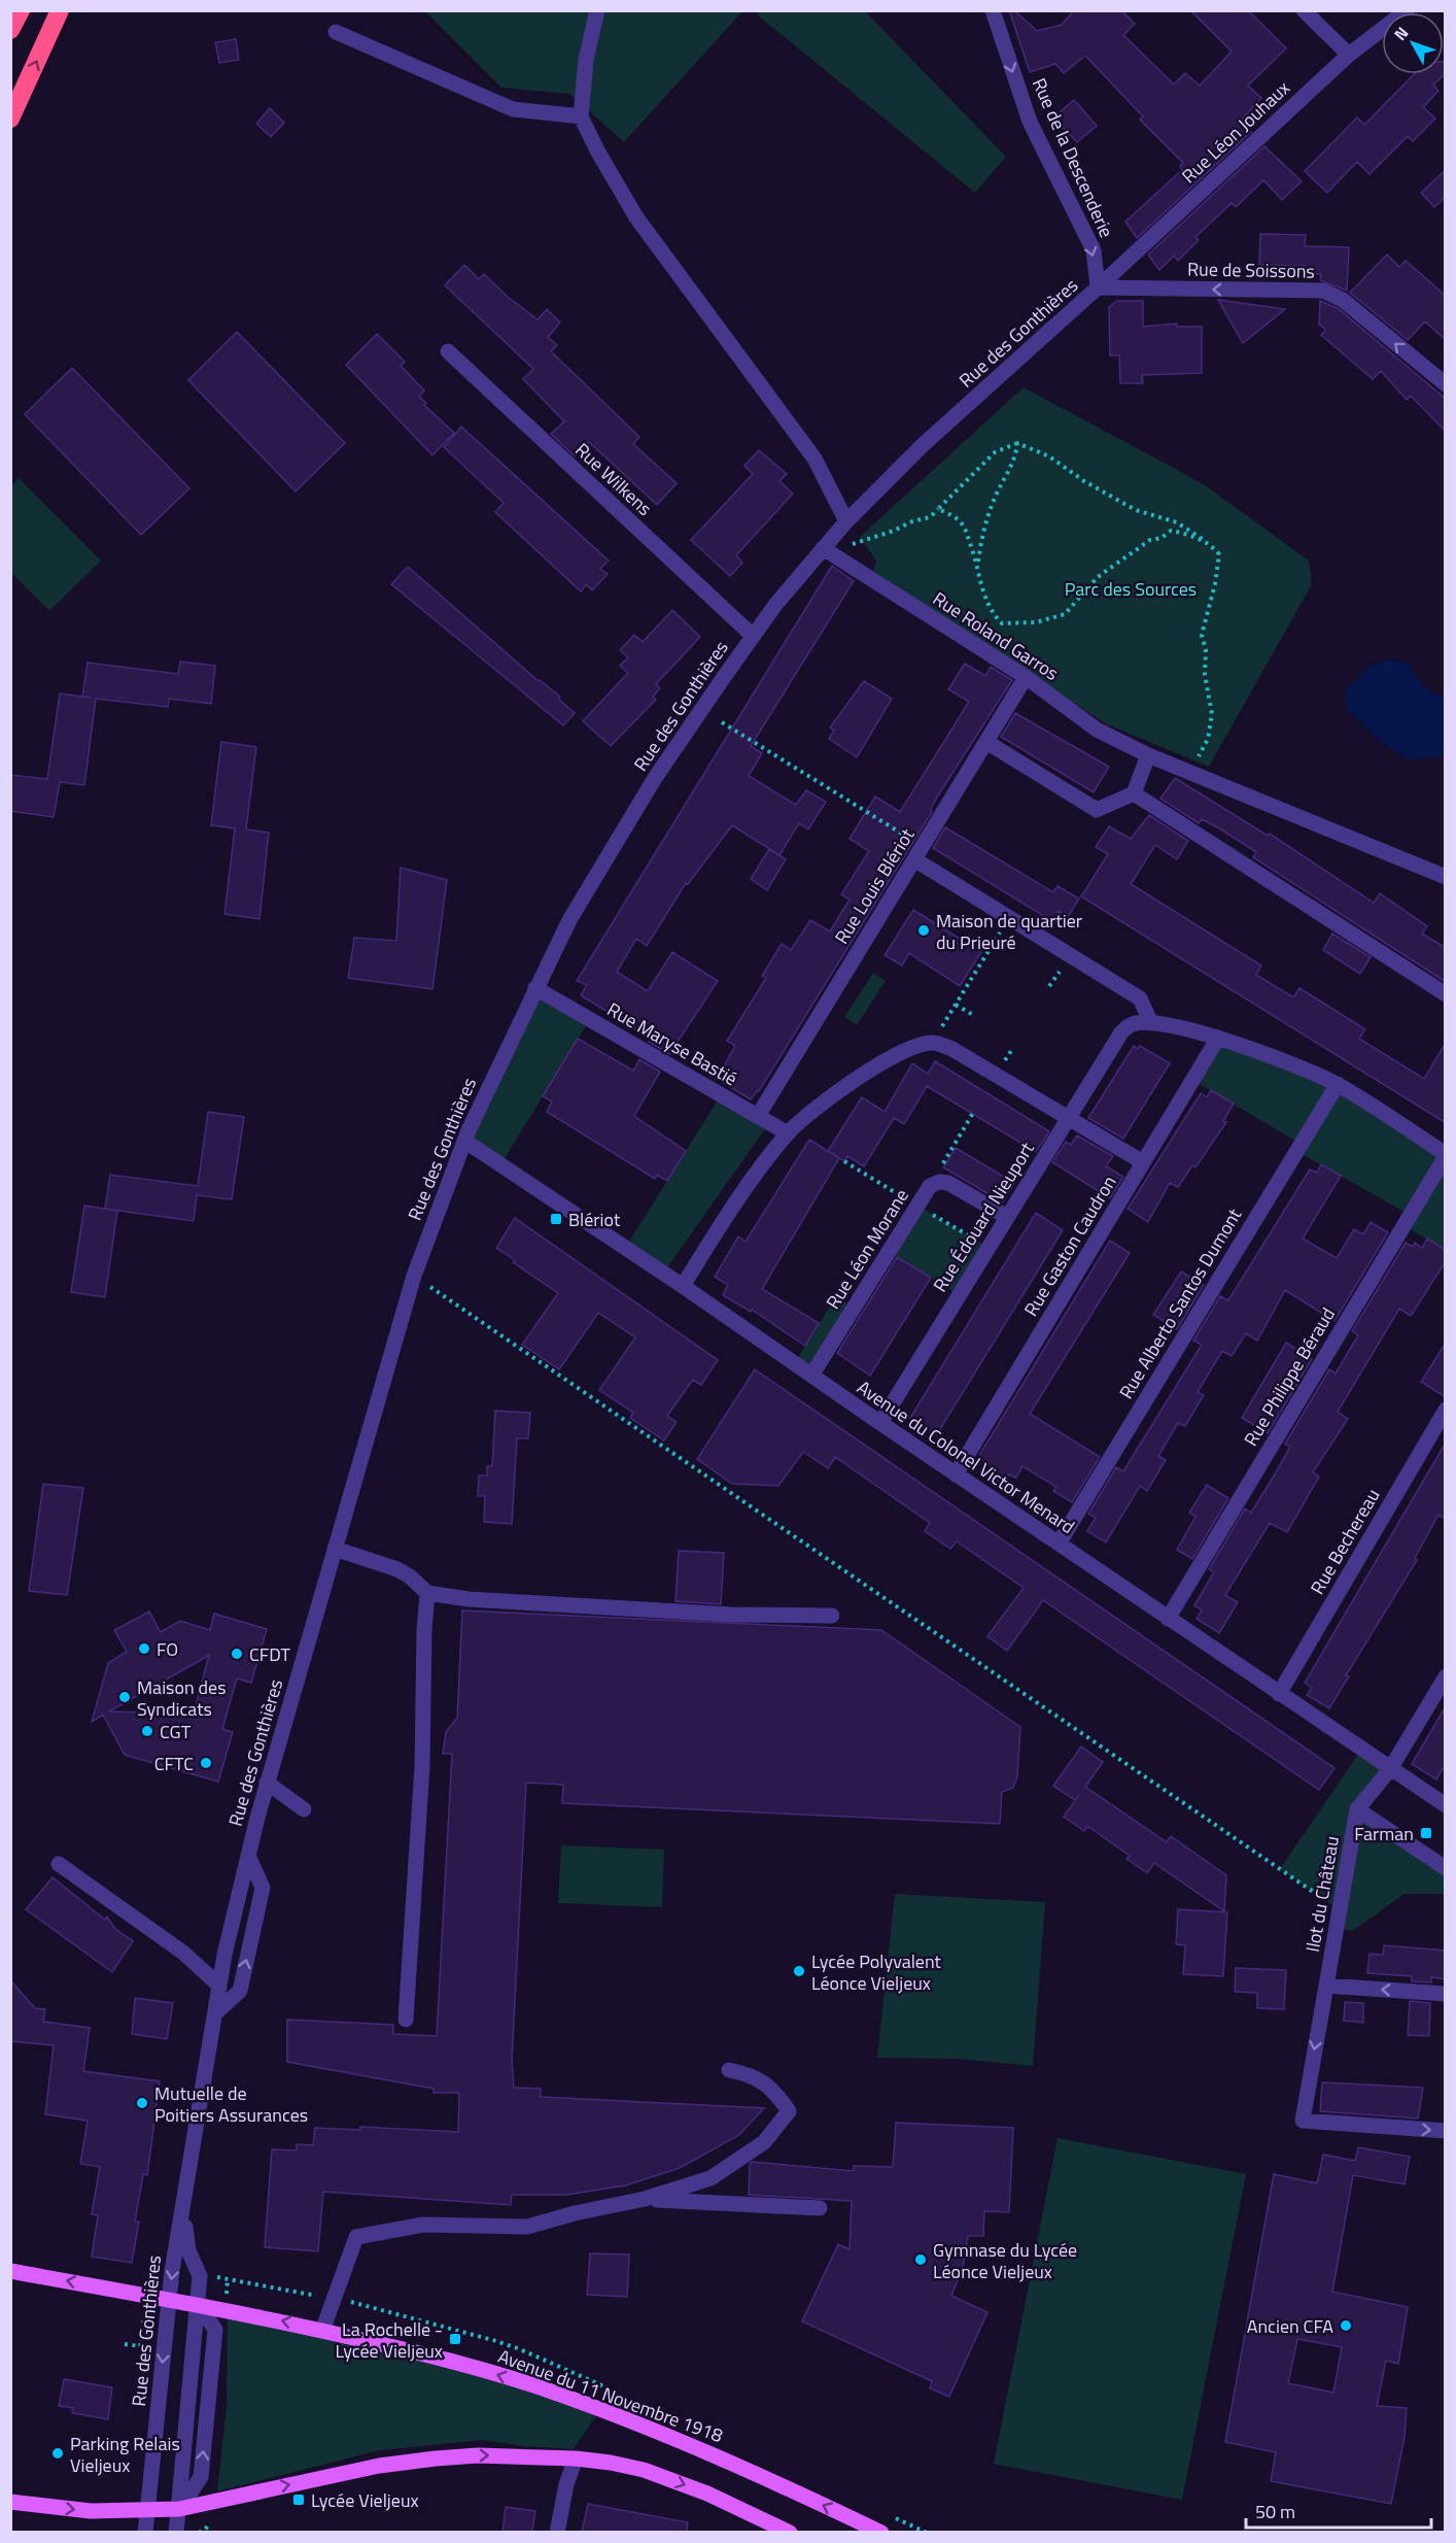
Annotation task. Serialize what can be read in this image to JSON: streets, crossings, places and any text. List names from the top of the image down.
{
  "streets": {
    "main road": ["Avenue du 11 Novembre 1918"],
    "street": [
      "Rue Léon Jouhaux",
      "Rue de la Descenderie",
      "Rue de Soissons",
      "Rue des Gonthières",
      "Rue Wilkens",
      "Rue Roland Garros",
      "Rue Louis Blériot",
      "Rue Maryse Bastié",
      "Rue Édouard Nieuport",
      "Rue Gaston Caudron",
      "Rue Léon Morane",
      "Rue Alberto Santos Dumont",
      "Rue Philippe Béraud",
      "Avenue du Colonel Victor Menard",
      "Rue Bechereau",
      "Ilot du Château"
    ]
  },
  "crossings": [
    ["Rue Léon Jouhaux", "Rue de la Descenderie"],
    ["Rue Léon Jouhaux", "Rue de Soissons"],
    ["Rue Léon Jouhaux", "Rue des Gonthières"],
    ["Rue de la Descenderie", "Rue de Soissons"],
    ["Rue de la Descenderie", "Rue des Gonthières"],
    ["Rue de Soissons", "Rue des Gonthières"],
    ["Rue des Gonthières", "Rue Wilkens"],
    ["Rue des Gonthières", "Rue Roland Garros"],
    ["Rue des Gonthières", "Rue Maryse Bastié"],
    ["Rue des Gonthières", "Avenue du Colonel Victor Menard"],
    ["Rue des Gonthières", "Avenue du 11 Novembre 1918"],
    ["Rue Roland Garros", "Rue Louis Blériot"],
    ["Rue Louis Blériot", "Rue Maryse Bastié"],
    ["Rue Édouard Nieuport", "Rue Léon Morane"],
    ["Rue Édouard Nieuport", "Avenue du Colonel Victor Menard"],
    ["Rue Gaston Caudron", "Avenue du Colonel Victor Menard"],
    ["Rue Léon Morane", "Avenue du Colonel Victor Menard"],
    ["Rue Alberto Santos Dumont", "Avenue du Colonel Victor Menard"],
    ["Rue Philippe Béraud", "Avenue du Colonel Victor Menard"],
    ["Avenue du Colonel Victor Menard", "Rue Bechereau"]
  ],
  "one_way": ["Rue de la Descenderie", "Rue de Soissons"],
  "parks": ["Parc des Sources"],
  "places": {
    "other": [
      "Maison de quartier du Prieuré",
      "FO",
      "CFDT",
      "Maison des Syndicats",
      "CGT",
      "CFTC",
      "Lycée Polyvalent Léonce Vieljeux",
      "Mutuelle de Poitiers Assurances",
      "Gymnase du Lycée Léonce Vieljeux",
      "Ancien CFA",
      "Parking Relais Vieljeux"
    ],
    "transit": [
      "Blériot",
      "Farman",
      "La Rochelle - Lycée Vieljeux",
      "Lycée Vieljeux"
    ]
  },
  "scale_bar": "50 m",
  "north": "top left"
}
